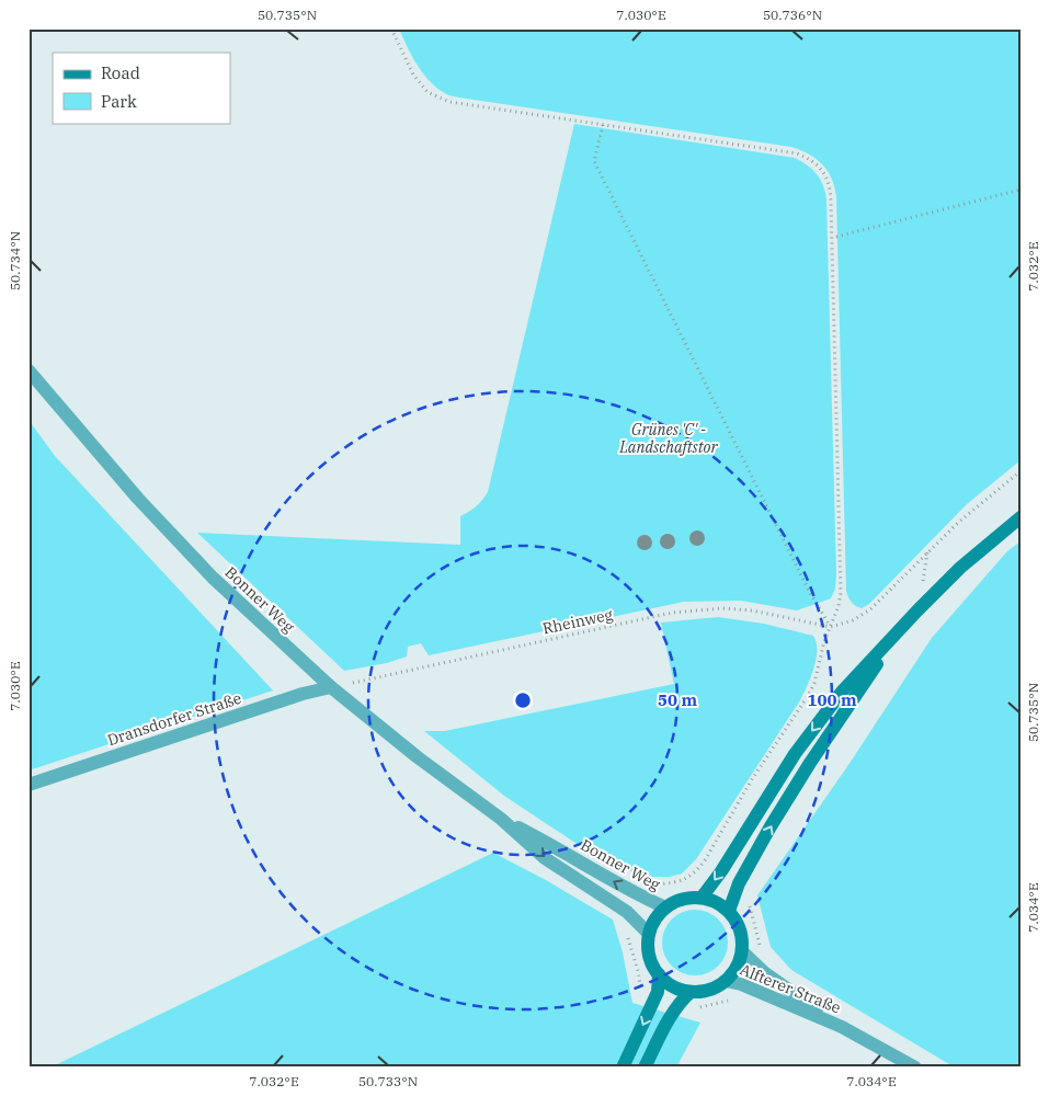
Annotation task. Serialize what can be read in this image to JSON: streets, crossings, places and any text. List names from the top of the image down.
{
  "streets": {
    "street": ["Bonner Weg", "Dransdorfer Straße", "Alfterer Straße"],
    "path": ["Rheinweg"]
  },
  "crossings": [
    ["Bonner Weg", "Rheinweg"],
    ["Bonner Weg", "Dransdorfer Straße"],
    ["Bonner Weg", "Alfterer Straße"],
    ["Rheinweg", "Dransdorfer Straße"]
  ],
  "parks": ["Grünes 'C' - Landschaftstor"],
  "legend": ["Road", "Park"],
  "coordinates": [
    "50.735°N",
    "7.030°E",
    "50.736°N",
    "50.734°N",
    "7.032°E",
    "7.034°E",
    "50.733°N"
  ],
  "rings": ["50 m", "100 m"]
}
